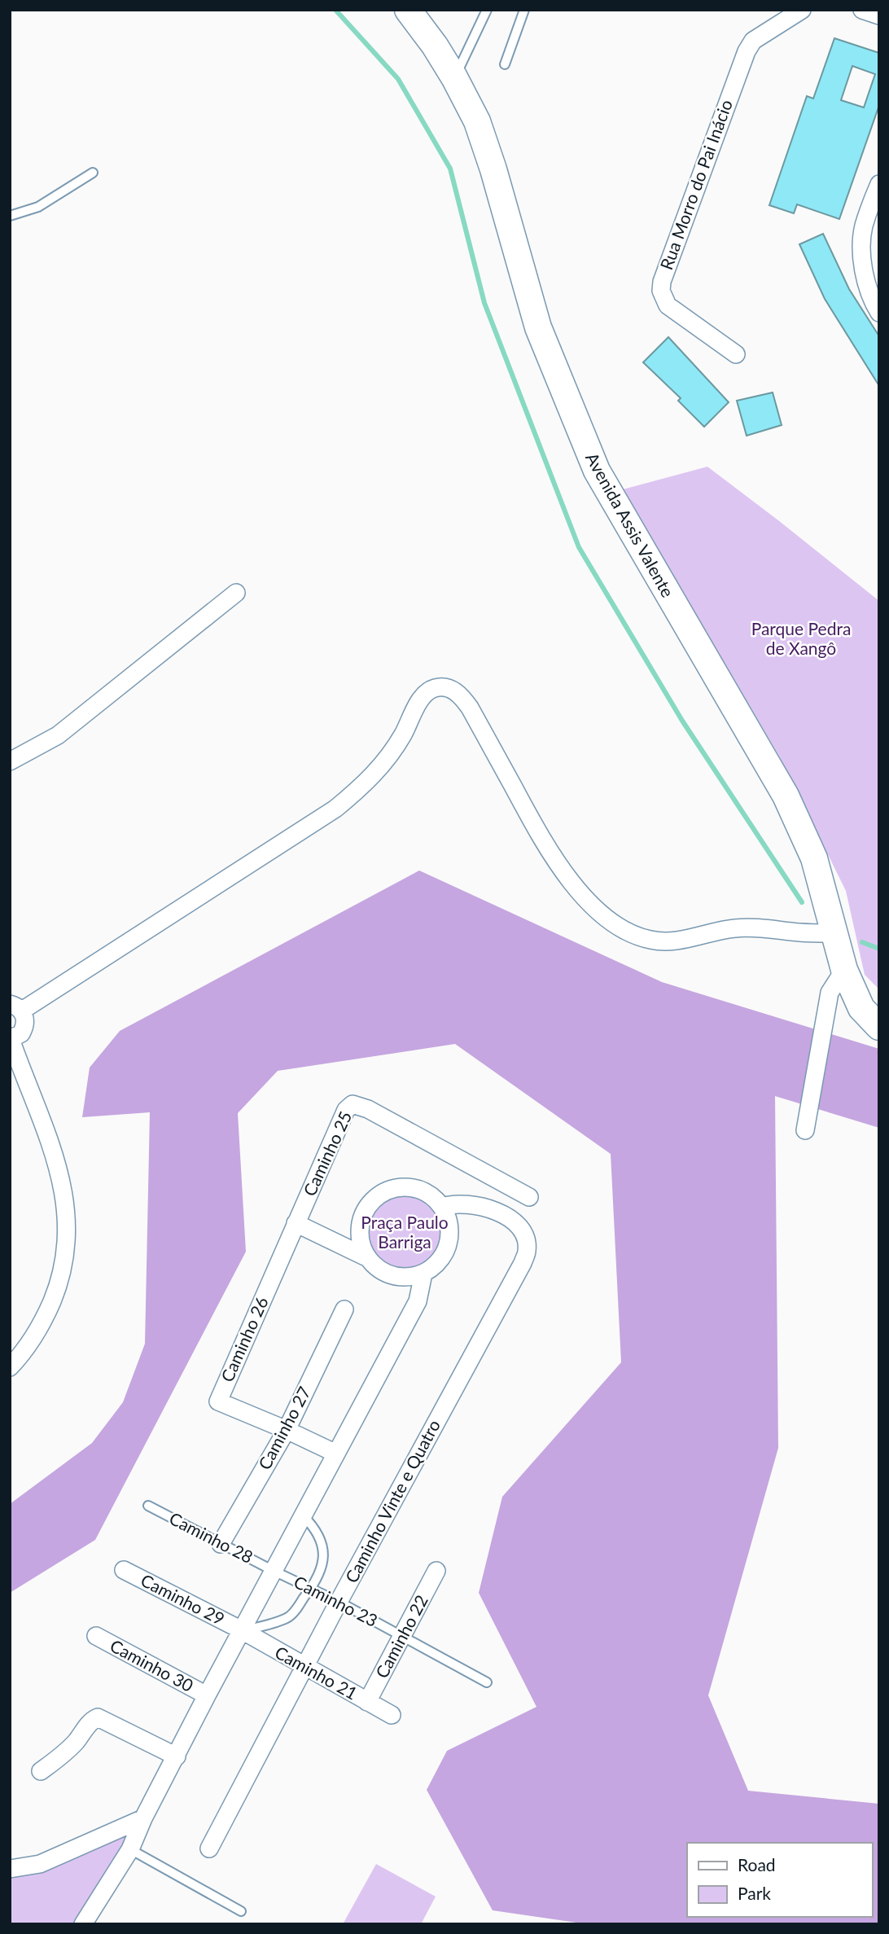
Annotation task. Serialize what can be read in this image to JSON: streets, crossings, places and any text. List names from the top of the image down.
{
  "streets": {
    "main road": ["Avenida Assis Valente"],
    "street": [
      "Rua Morro do Pai Inácio",
      "Caminho 25",
      "Caminho 26",
      "Caminho 27",
      "Caminho Vinte e Quatro",
      "Caminho 29",
      "Caminho 22",
      "Caminho 30",
      "Caminho 21"
    ],
    "lane": ["Caminho 28", "Caminho 23"]
  },
  "crossings": [
    ["Caminho 25", "Caminho 26"],
    ["Caminho 26", "Caminho 27"],
    ["Caminho 27", "Caminho 28"],
    ["Caminho Vinte e Quatro", "Caminho 23"],
    ["Caminho Vinte e Quatro", "Caminho 21"],
    ["Caminho 28", "Caminho 23"],
    ["Caminho 29", "Caminho 21"],
    ["Caminho 23", "Caminho 22"],
    ["Caminho 22", "Caminho 21"]
  ],
  "parks": ["Parque Pedra de Xangô", "Praça Paulo Barriga"],
  "legend": ["Road", "Park"]
}
